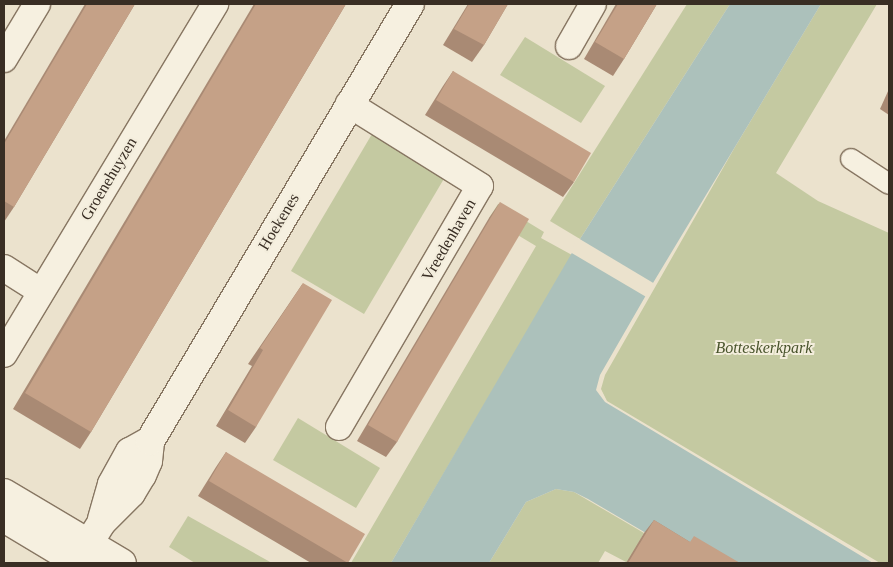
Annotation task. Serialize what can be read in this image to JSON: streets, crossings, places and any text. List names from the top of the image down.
{
  "streets": {
    "street": ["Groenehuyzen", "Hoekenes", "Vreedenhaven"]
  },
  "crossings": [
    ["Hoekenes", "Vreedenhaven"]
  ],
  "parks": ["Botteskerkpark"]
}
